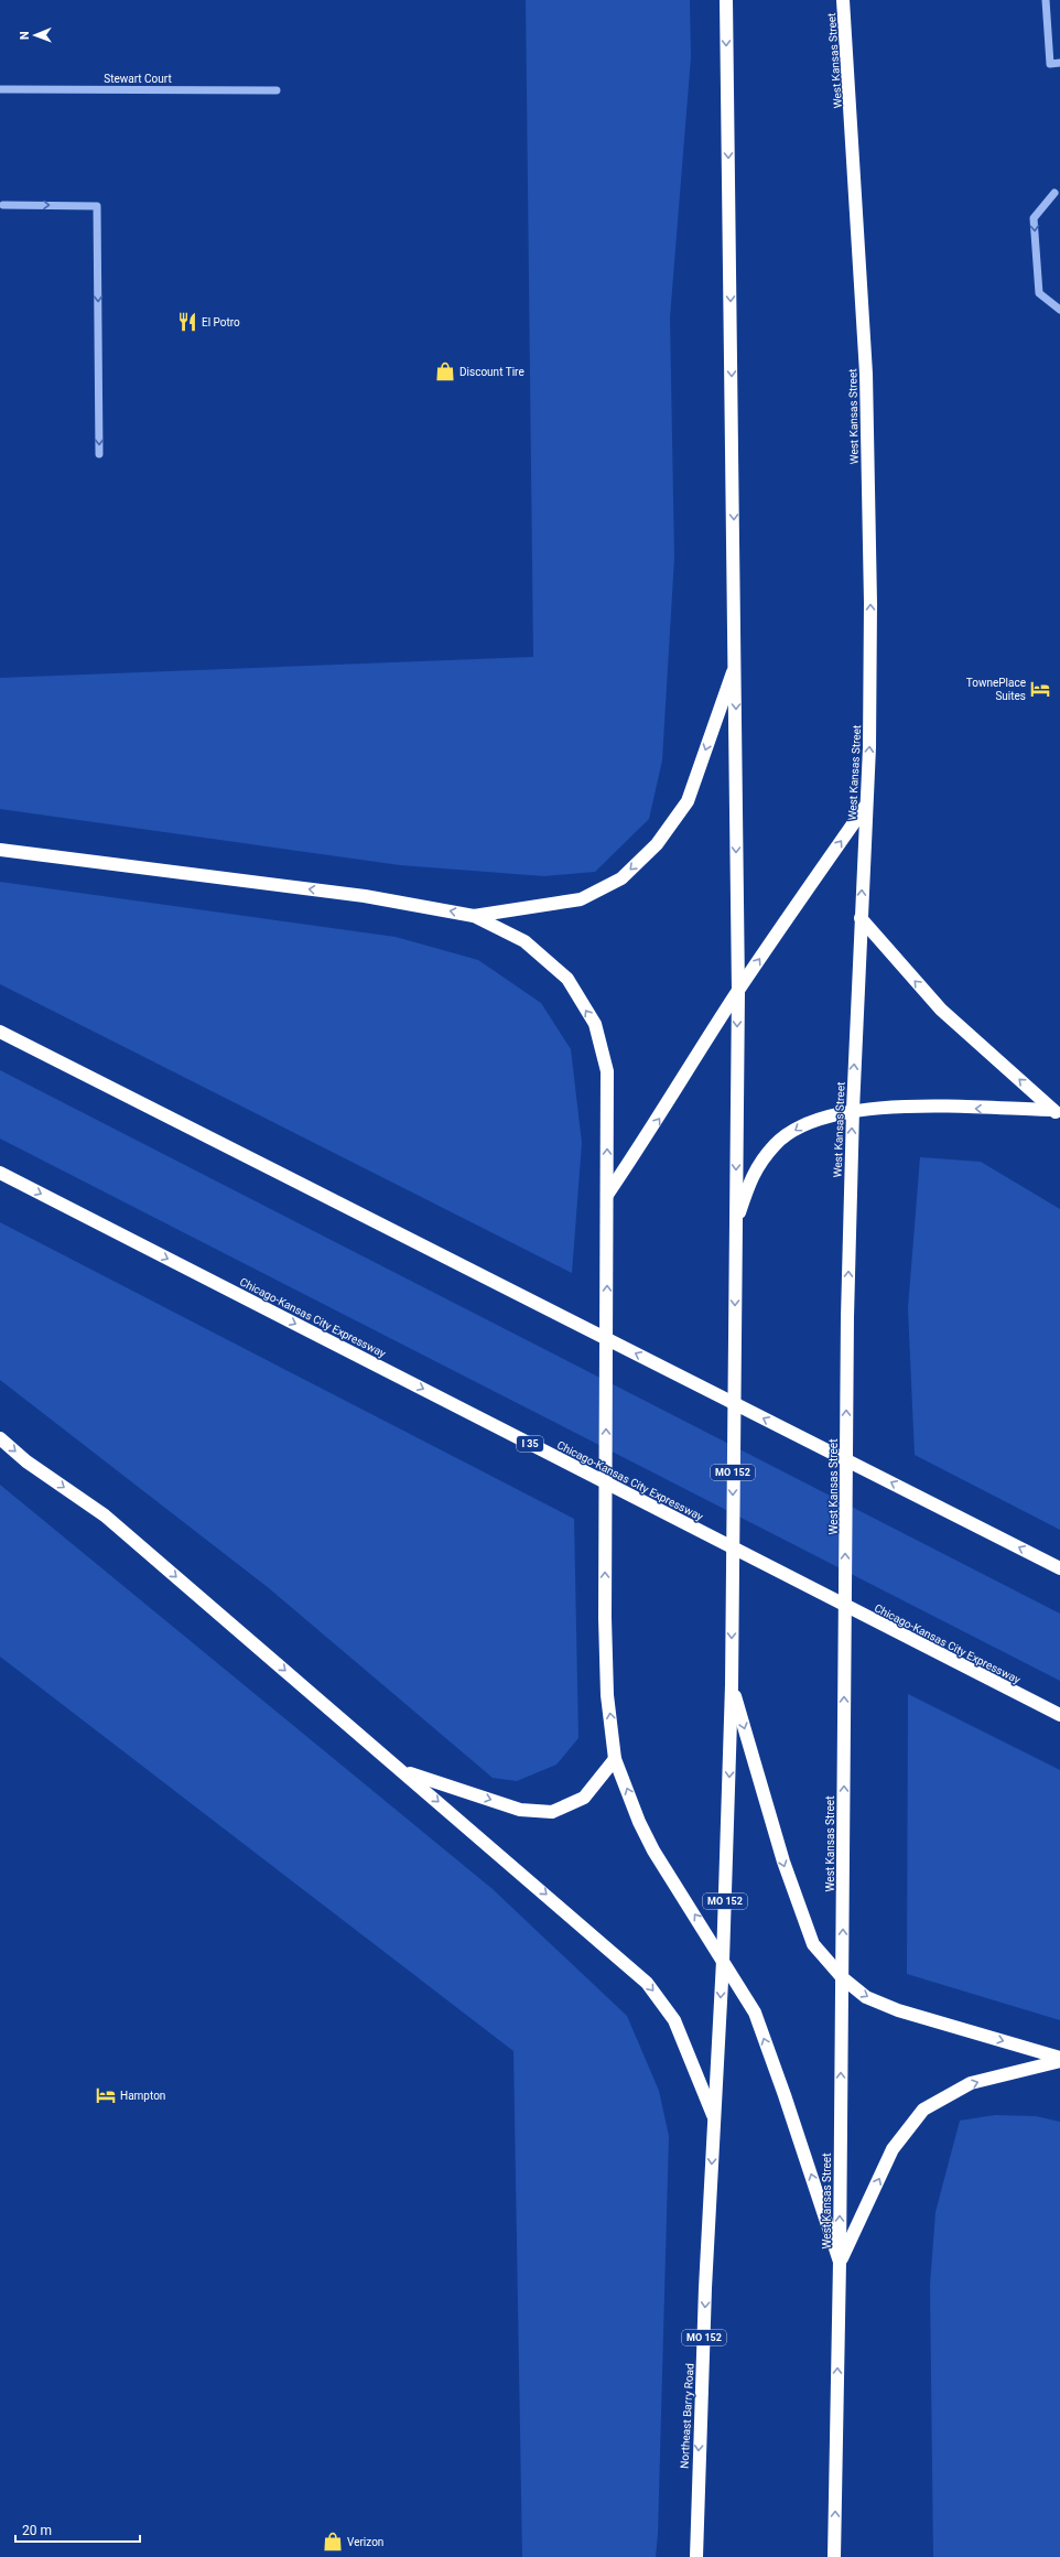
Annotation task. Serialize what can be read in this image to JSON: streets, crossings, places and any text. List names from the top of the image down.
{
  "streets": {
    "highway": [
      "West Kansas Street",
      "Chicago-Kansas City Expressway",
      "I 35",
      "MO 152",
      "Northeast Barry Road"
    ],
    "street": ["Stewart Court"]
  },
  "crossings": [
    ["MO 152", "Northeast Barry Road"]
  ],
  "one_way": ["Chicago-Kansas City Expressway", "Northeast Barry Road"],
  "places": {
    "restaurant": ["El Potro"],
    "shop": ["Discount Tire", "Verizon"],
    "hotel": ["TownePlace Suites", "Hampton"]
  },
  "scale_bar": "20 m",
  "north": "left"
}
